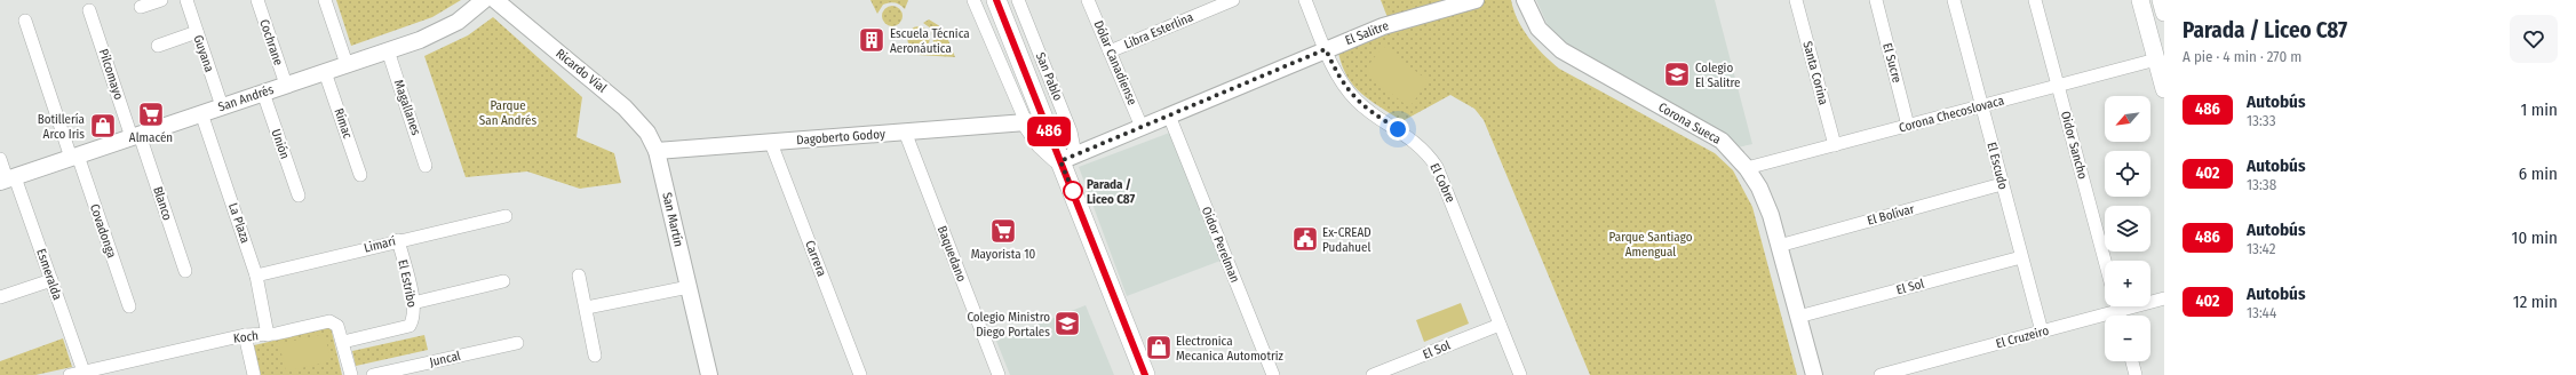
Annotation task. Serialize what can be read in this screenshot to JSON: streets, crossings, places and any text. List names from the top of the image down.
{
  "streets": {
    "main road": ["San Pablo"],
    "street": [
      "Libra Esterlina",
      "El Salitre",
      "Cochrane",
      "Guyana",
      "Dólar Canadiense",
      "El Sucre",
      "Ricardo Vial",
      "Santa Corina",
      "Pilcomayo",
      "San Andrés",
      "Magallanes",
      "Corona Checoslovaca",
      "Rímac",
      "Corona Sueca",
      "Dagoberto Godoy",
      "Unión",
      "Oidor Sancho",
      "El Escudo",
      "El Cobre",
      "Blanco",
      "El Bolívar",
      "San Martín",
      "La Plaza",
      "Covadonga",
      "Limarí",
      "Oidor Perelman",
      "Baquedano",
      "Carrera",
      "Esmeralda",
      "El Estribo",
      "El Sol",
      "Koch",
      "El Cruzeiro",
      "Juncal"
    ]
  },
  "crossings": [
    ["Libra Esterlina", "Dólar Canadiense"],
    ["El Salitre", "Dólar Canadiense"],
    ["El Salitre", "San Pablo"],
    ["El Salitre", "El Cobre"],
    ["El Salitre", "Oidor Perelman"],
    ["Cochrane", "San Andrés"],
    ["Guyana", "San Andrés"],
    ["El Sucre", "Corona Checoslovaca"],
    ["Ricardo Vial", "Dagoberto Godoy"],
    ["Ricardo Vial", "San Martín"],
    ["Santa Corina", "Corona Checoslovaca"],
    ["Pilcomayo", "San Andrés"],
    ["Pilcomayo", "Blanco"],
    ["San Andrés", "Magallanes"],
    ["San Andrés", "Rímac"],
    ["San Andrés", "Unión"],
    ["San Andrés", "Blanco"],
    ["San Andrés", "La Plaza"],
    ["San Andrés", "Covadonga"],
    ["San Andrés", "Esmeralda"],
    ["Corona Checoslovaca", "Corona Sueca"],
    ["Corona Checoslovaca", "Oidor Sancho"],
    ["Corona Checoslovaca", "El Escudo"],
    ["Corona Sueca", "El Bolívar"],
    ["Corona Sueca", "El Sol"],
    ["Dagoberto Godoy", "San Martín"],
    ["Dagoberto Godoy", "Baquedano"],
    ["Dagoberto Godoy", "Carrera"],
    ["El Escudo", "El Bolívar"],
    ["El Escudo", "El Sol"],
    ["El Escudo", "El Cruzeiro"],
    ["El Cobre", "El Sol"],
    ["La Plaza", "Limarí"],
    ["La Plaza", "Koch"],
    ["Limarí", "El Estribo"],
    ["Esmeralda", "Koch"],
    ["El Estribo", "Koch"]
  ],
  "parks": ["Parque San Andrés", "Parque Santiago Amengual"],
  "places": {
    "building": ["Escuela Técnica Aeronáutica"],
    "school or university": ["Colegio El Salitre", "Colegio Ministro Diego Portales"],
    "supermarket": ["Almacén", "Mayorista 10"],
    "shop": ["Botillería Arco Iris", "Electronica Mecanica Automotriz"],
    "other": ["Parada / Liceo C87"],
    "public building": ["Ex-CREAD Pudahuel"]
  },
  "lines": ["bus line 486"],
  "north": "bottom left",
  "page": {
    "on_map": "486",
    "heading": ["Parada / Liceo C87", "A pie · 4 min · 270 m"],
    "list": [
      {
        "mark": "486",
        "name": "Autobús",
        "note": "13:33",
        "value": "1 min"
      },
      {
        "mark": "402",
        "name": "Autobús",
        "note": "13:38",
        "value": "6 min"
      },
      {
        "mark": "486",
        "name": "Autobús",
        "note": "13:42",
        "value": "10 min"
      },
      {
        "mark": "402",
        "name": "Autobús",
        "note": "13:44",
        "value": "12 min"
      }
    ],
    "map_buttons": ["+", "−"]
  }
}
